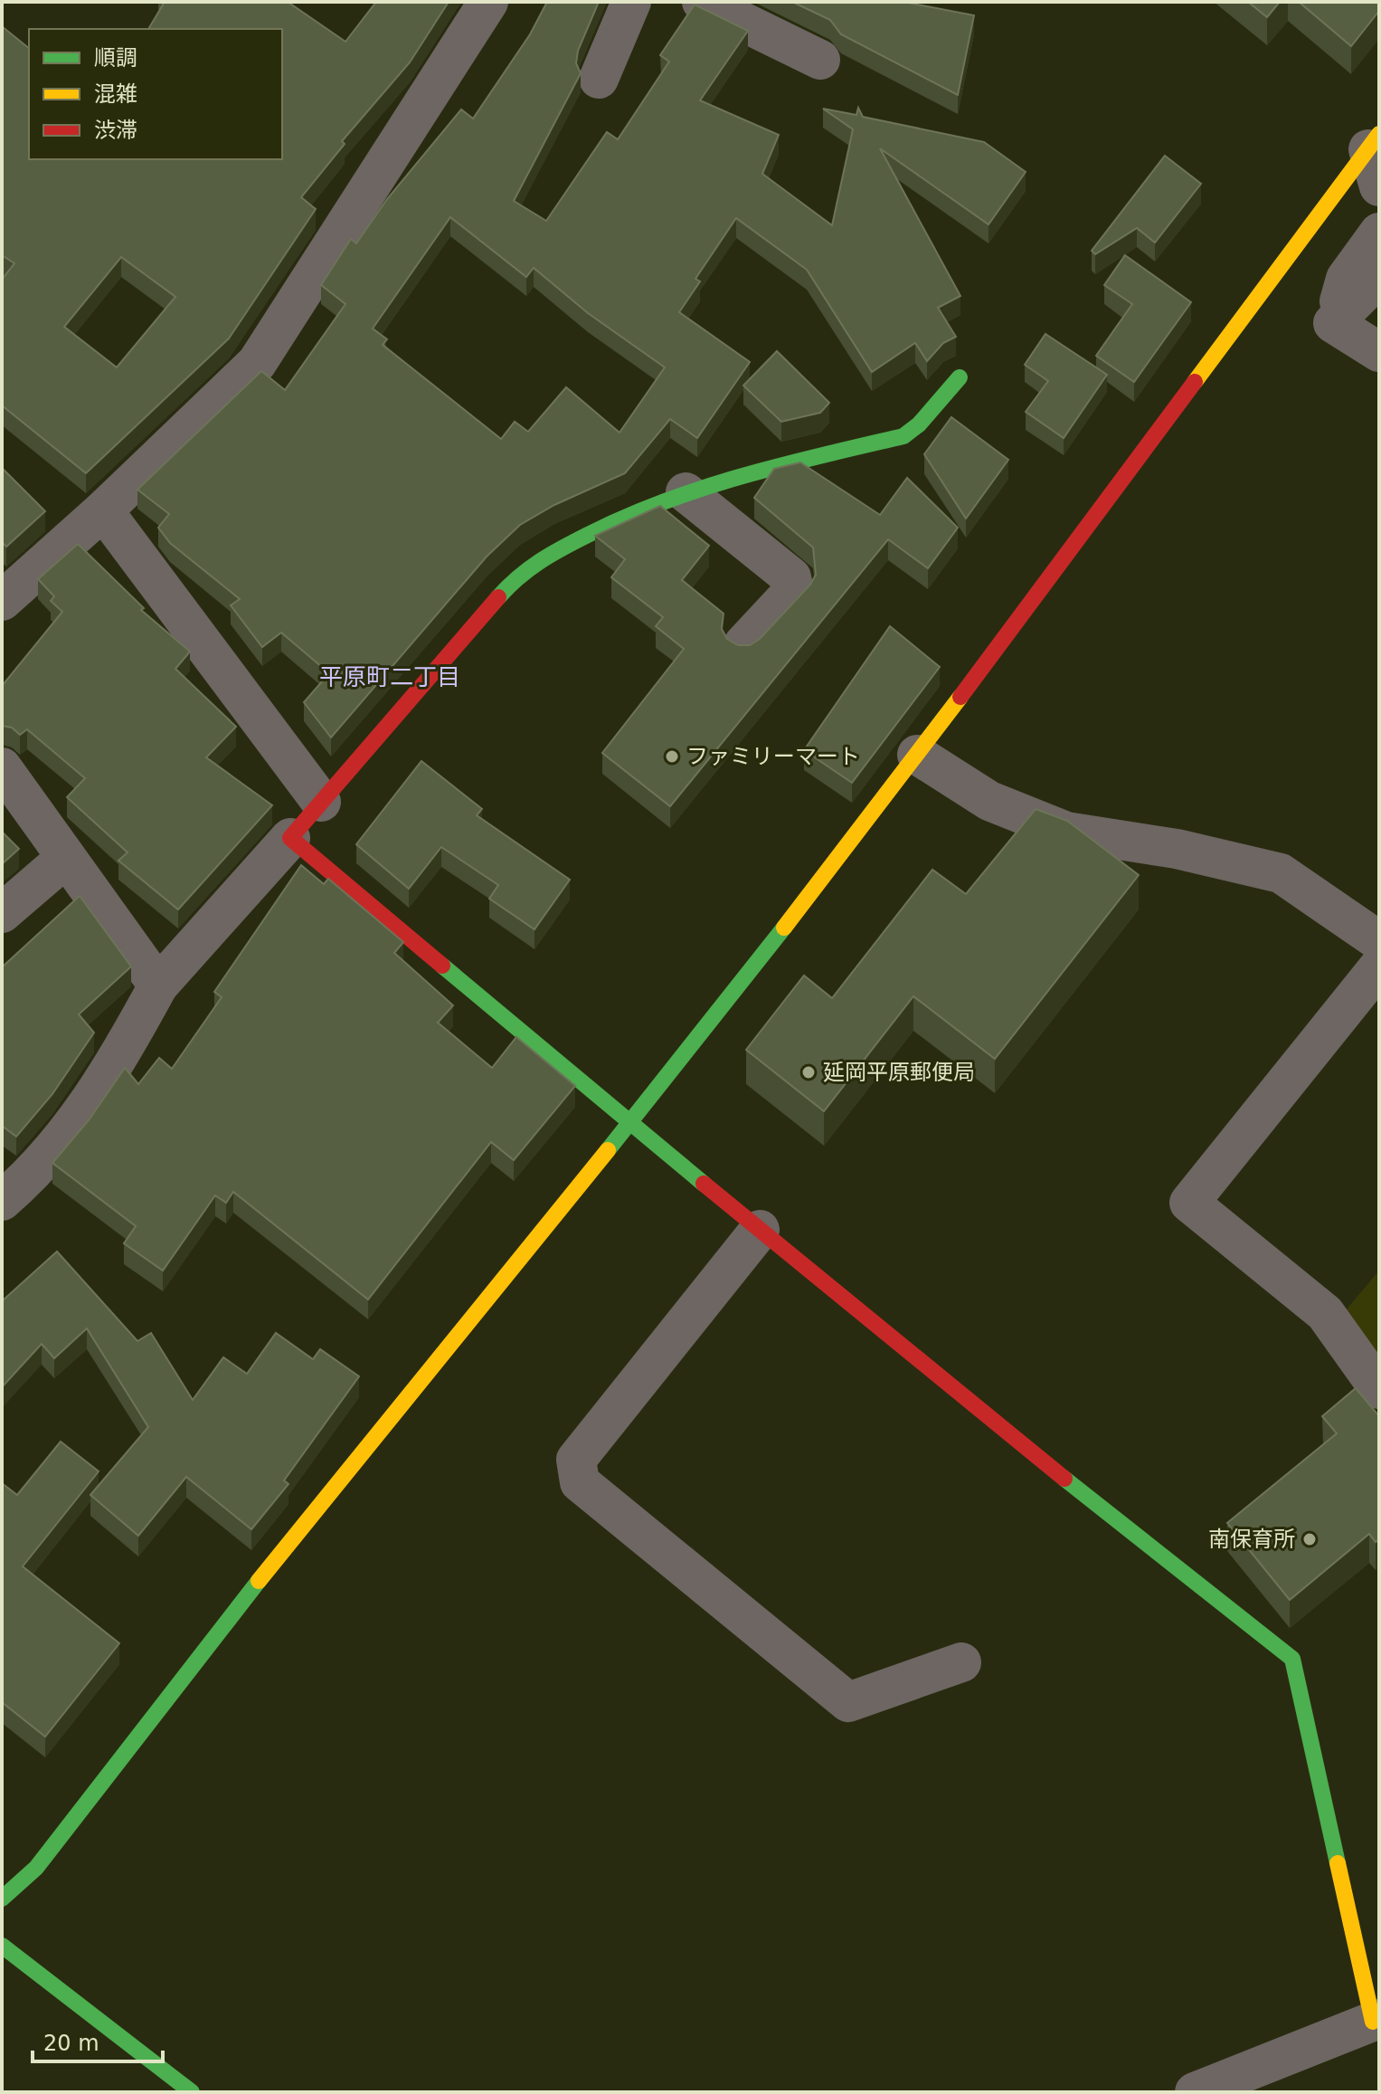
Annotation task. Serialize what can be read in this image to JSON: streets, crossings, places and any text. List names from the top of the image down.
{
  "districts": ["平原町二丁目"],
  "places": ["ファミリーマート", "延岡平原郵便局", "南保育所"],
  "legend": ["順調", "混雑", "渋滞"],
  "scale_bar": "20 m"
}
